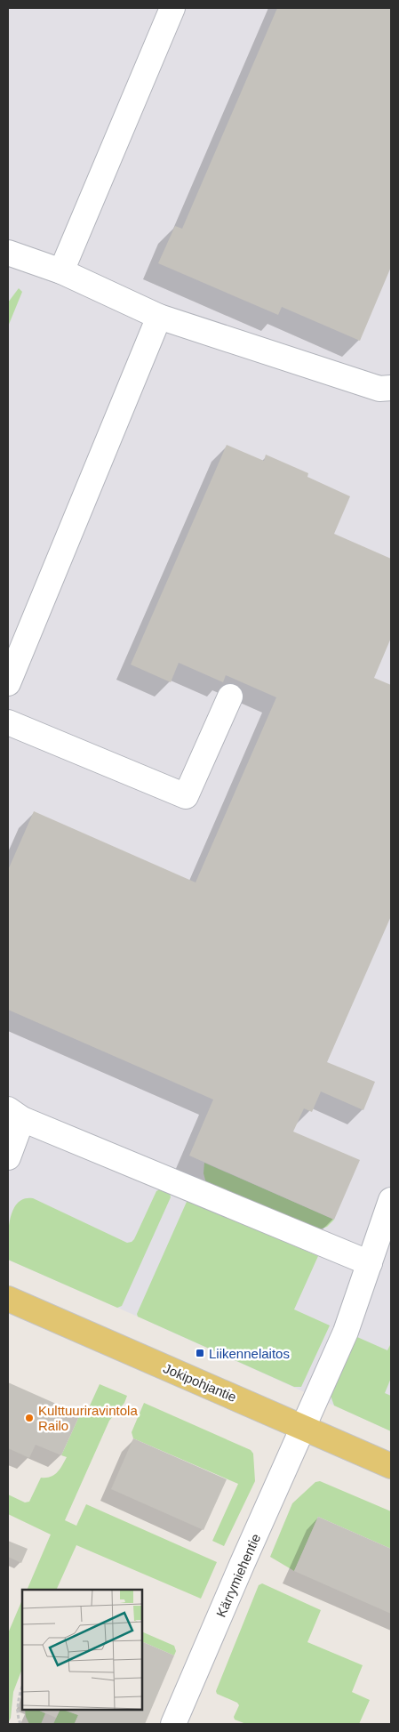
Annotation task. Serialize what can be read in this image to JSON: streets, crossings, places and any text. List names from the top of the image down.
{
  "streets": {
    "main road": ["Jokipohjantie"],
    "street": ["Kärrymiehentie"]
  },
  "crossings": [
    ["Jokipohjantie", "Kärrymiehentie"]
  ],
  "places": {
    "transit": ["Liikennelaitos"],
    "other": ["Kulttuuriravintola Railo"]
  }
}
